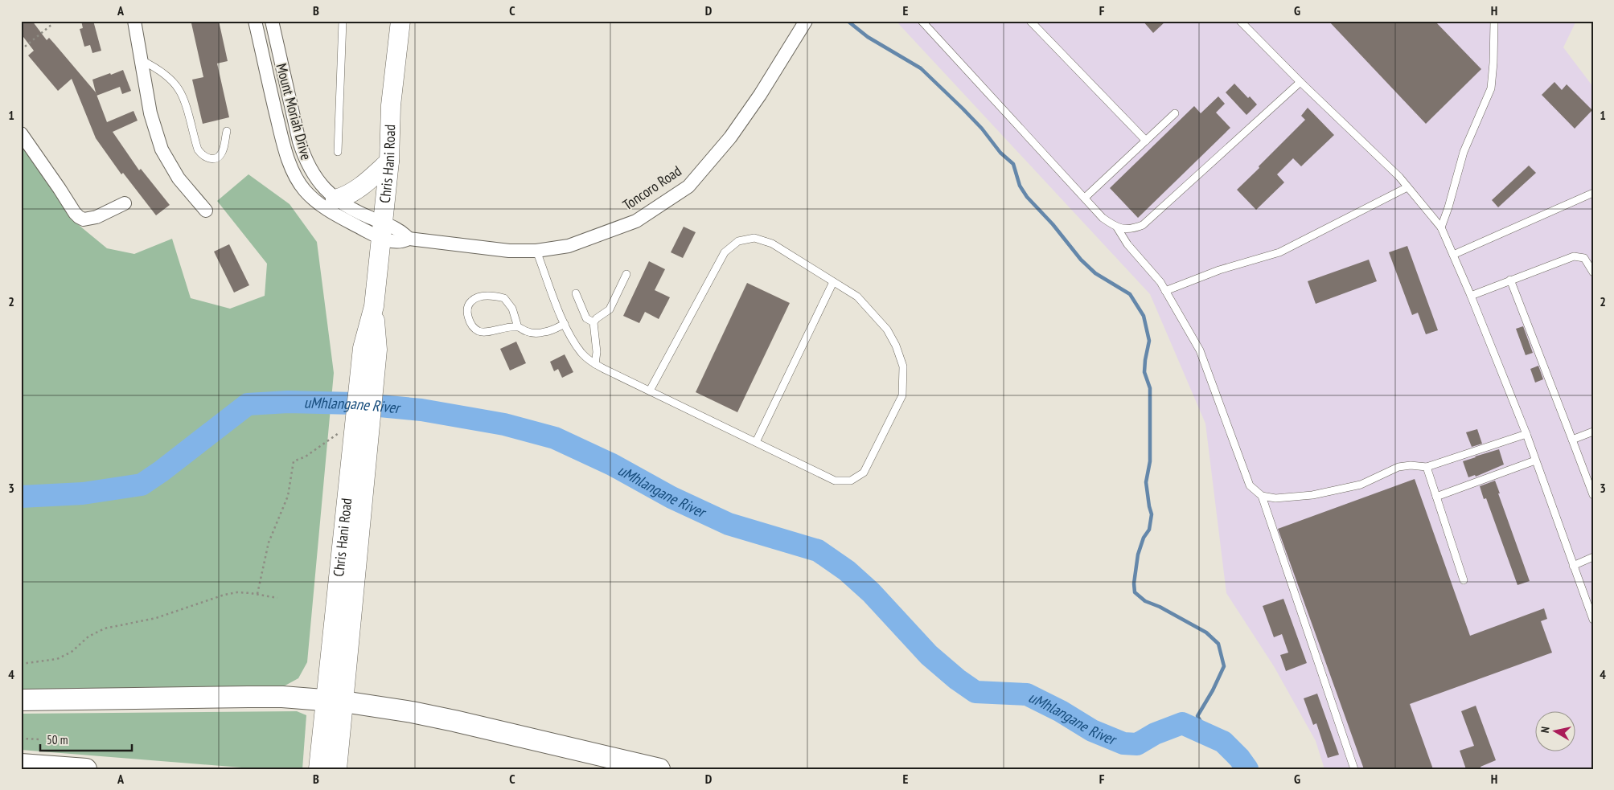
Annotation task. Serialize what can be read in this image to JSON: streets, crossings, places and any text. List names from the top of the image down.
{
  "streets": {
    "main road": ["Chris Hani Road"],
    "street": ["Mount Moriah Drive", "Toncoro Road"]
  },
  "crossings": [
    ["Mount Moriah Drive", "Chris Hani Road"],
    ["Mount Moriah Drive", "Toncoro Road"],
    ["Chris Hani Road", "Toncoro Road"]
  ],
  "water": ["uMhlangane River"],
  "scale_bar": "50 m",
  "north": "left",
  "grid": {
    "columns": [
      "A",
      "B",
      "C",
      "D",
      "E",
      "F",
      "G",
      "H"
    ],
    "rows": [
      "1",
      "2",
      "3",
      "4"
    ]
  }
}
